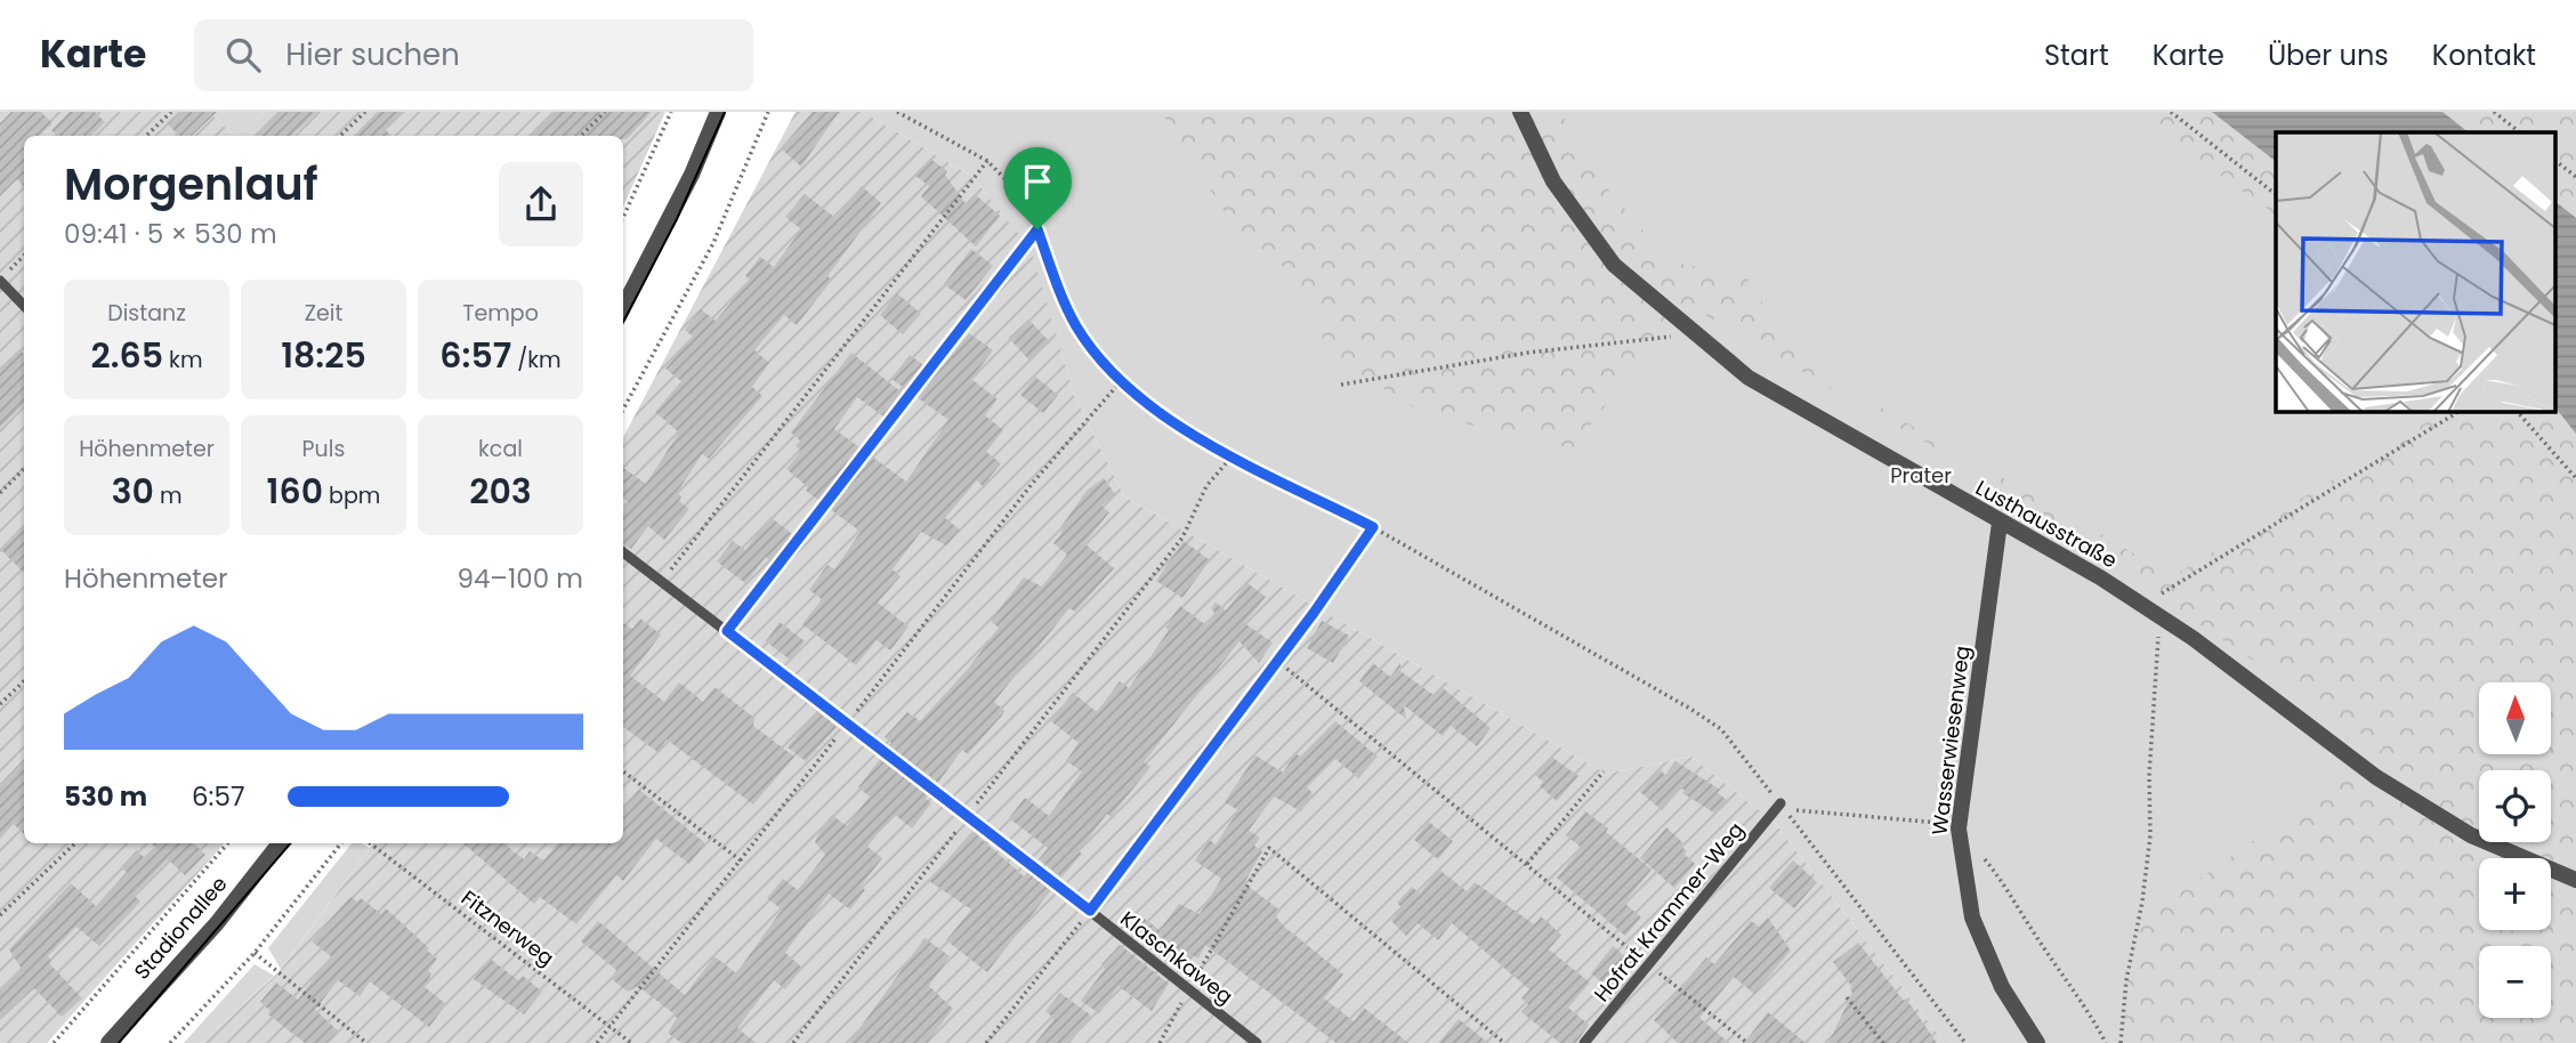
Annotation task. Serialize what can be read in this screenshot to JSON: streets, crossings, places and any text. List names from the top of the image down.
{
  "streets": {
    "street": ["Lusthausstraße", "Wasserwiesenweg", "Stadionallee"],
    "lane": ["Hofrat Krammer-Weg", "Klaschkaweg"],
    "path": ["Fitznerweg"]
  },
  "crossings": [
    ["Lusthausstraße", "Wasserwiesenweg"]
  ],
  "parks": ["Prater"],
  "north": "top",
  "page": {
    "header": "Karte",
    "search": "Hier suchen",
    "nav": [
      "Start",
      "Karte",
      "Über uns",
      "Kontakt"
    ],
    "heading": ["Morgenlauf", "09:41 · 5 × 530 m"],
    "stats": [
      ["Distanz", "2.65 km"],
      ["Zeit", "18:25"],
      ["Tempo", "6:57 /km"],
      ["Höhenmeter", "30 m"],
      ["Puls", "160 bpm"],
      ["kcal", "203"]
    ],
    "chart": ["Höhenmeter", "94–100 m"],
    "map_buttons": ["+", "−"],
    "list": [
      {
        "name": "530 m",
        "note": "6:57"
      }
    ]
  }
}
